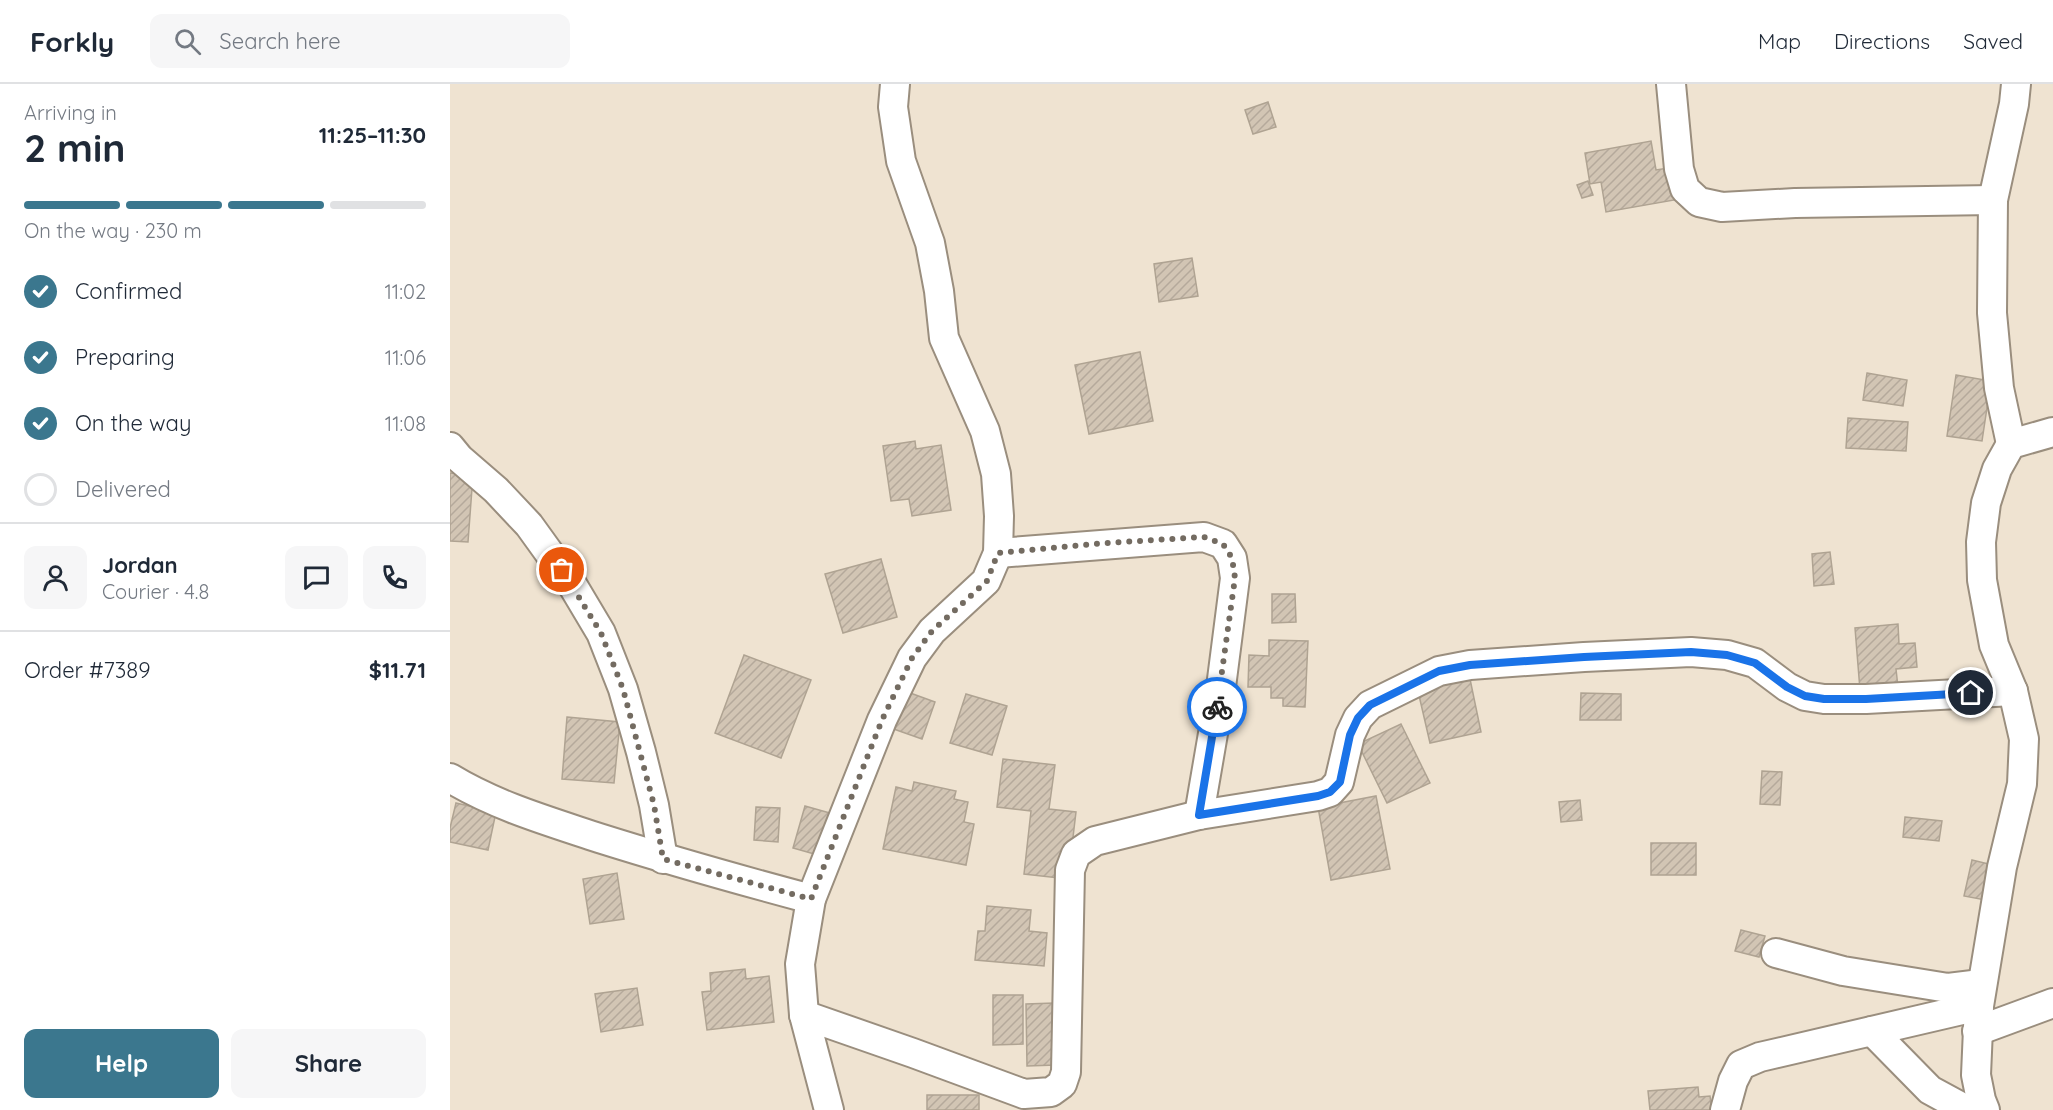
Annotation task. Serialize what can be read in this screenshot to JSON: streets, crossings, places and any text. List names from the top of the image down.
{
  "page": {
    "header": "Forkly",
    "search": "Search here",
    "nav": ["Map", "Directions", "Saved"],
    "heading": ["2 min", "Arriving in", "11:25–11:30"],
    "panel": [
      "Jordan",
      "Courier · 4.8",
      "Order #7389",
      "$11.71"
    ],
    "bar": "On the way · 230 m",
    "list": [
      ["Confirmed", "11:02"],
      ["Preparing", "11:06"],
      ["On the way", "11:08"],
      "Delivered"
    ],
    "buttons": ["Help", "Share"]
  }
}
